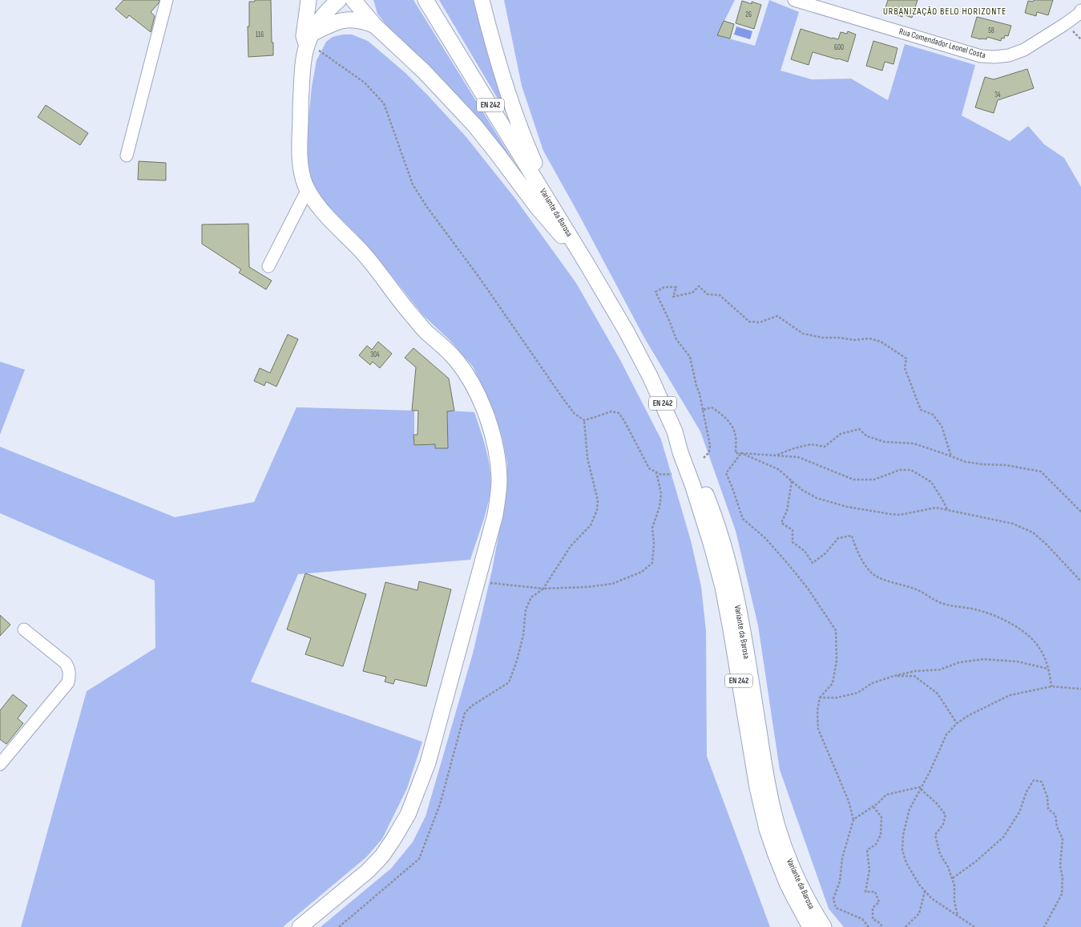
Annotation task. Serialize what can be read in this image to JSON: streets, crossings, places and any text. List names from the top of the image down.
{
  "streets": {
    "main road": ["EN 242", "Variante da Barosa"],
    "street": ["Rua Comendador Leonel Costa"]
  },
  "districts": ["URBANIZAÇÃO BELO HORIZONTE"],
  "house_numbers": [
    "26",
    "58",
    "116",
    "600",
    "34",
    "304"
  ]
}
